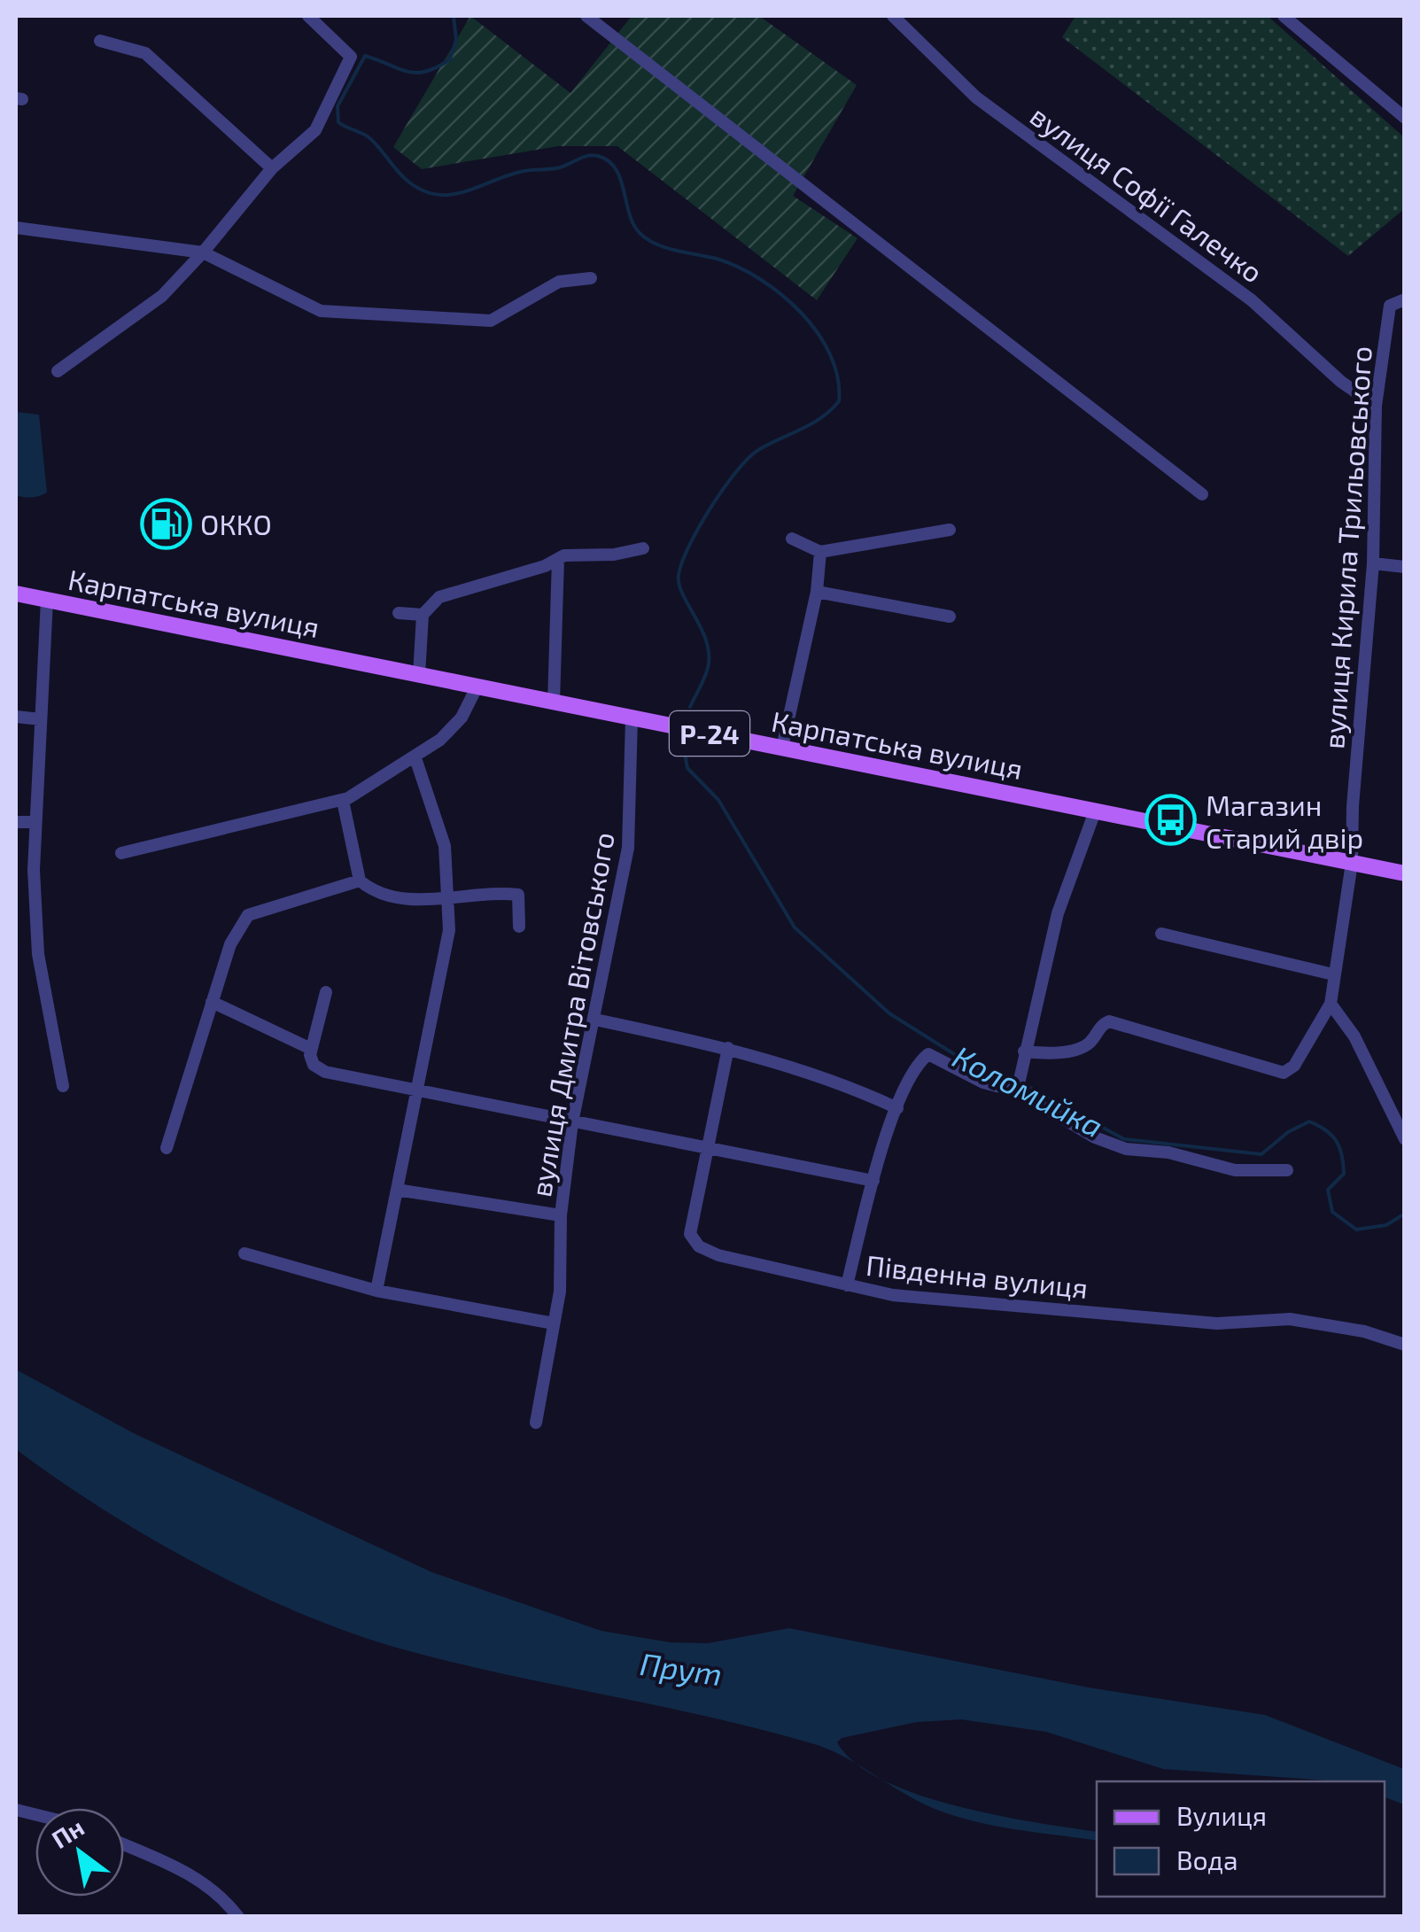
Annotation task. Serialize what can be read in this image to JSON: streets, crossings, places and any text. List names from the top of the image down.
{
  "streets": {
    "main road": ["Карпатська вулиця", "Р-24"],
    "street": [
      "вулиця Софії Галечко",
      "вулиця Кирила Трильовського",
      "вулиця Дмитра Вітовського",
      "Південна вулиця"
    ]
  },
  "crossings": [
    ["вулиця Софії Галечко", "вулиця Кирила Трильовського"],
    ["вулиця Кирила Трильовського", "Карпатська вулиця"],
    ["Карпатська вулиця", "вулиця Дмитра Вітовського"]
  ],
  "water": ["Коломийка", "Прут"],
  "places": {
    "fuel station": ["ОККО"],
    "bus stop": ["Магазин Старий двір"]
  },
  "legend": ["Вулиця", "Вода"],
  "north": "top left"
}
